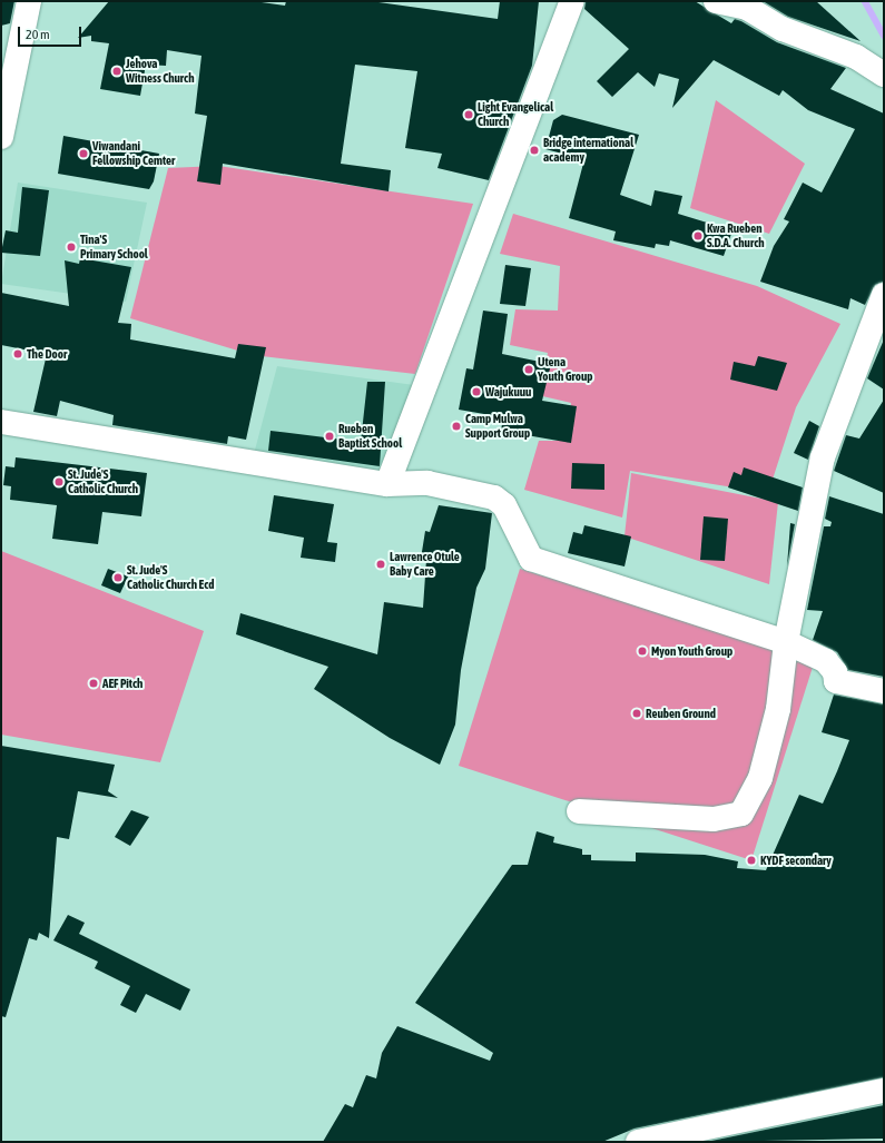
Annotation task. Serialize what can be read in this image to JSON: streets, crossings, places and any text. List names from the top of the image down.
{
  "places": [
    "Jehova Witness Church",
    "Light Evangelical Church",
    "Bridge international academy",
    "Viwandani Fellowship Cemter",
    "Kwa Rueben S.D.A. Church",
    "Tina'S Primary School",
    "The Door",
    "Utena Youth Group",
    "Wajukuuu",
    "Camp Mulwa Support Group",
    "Rueben Baptist School",
    "St. Jude'S Catholic Church",
    "Lawrence Otule Baby Care",
    "St. Jude'S Catholic Church Ecd",
    "Myon Youth Group",
    "AEF Pitch",
    "Reuben Ground",
    "KYDF secondary"
  ],
  "scale_bar": "20 m"
}
